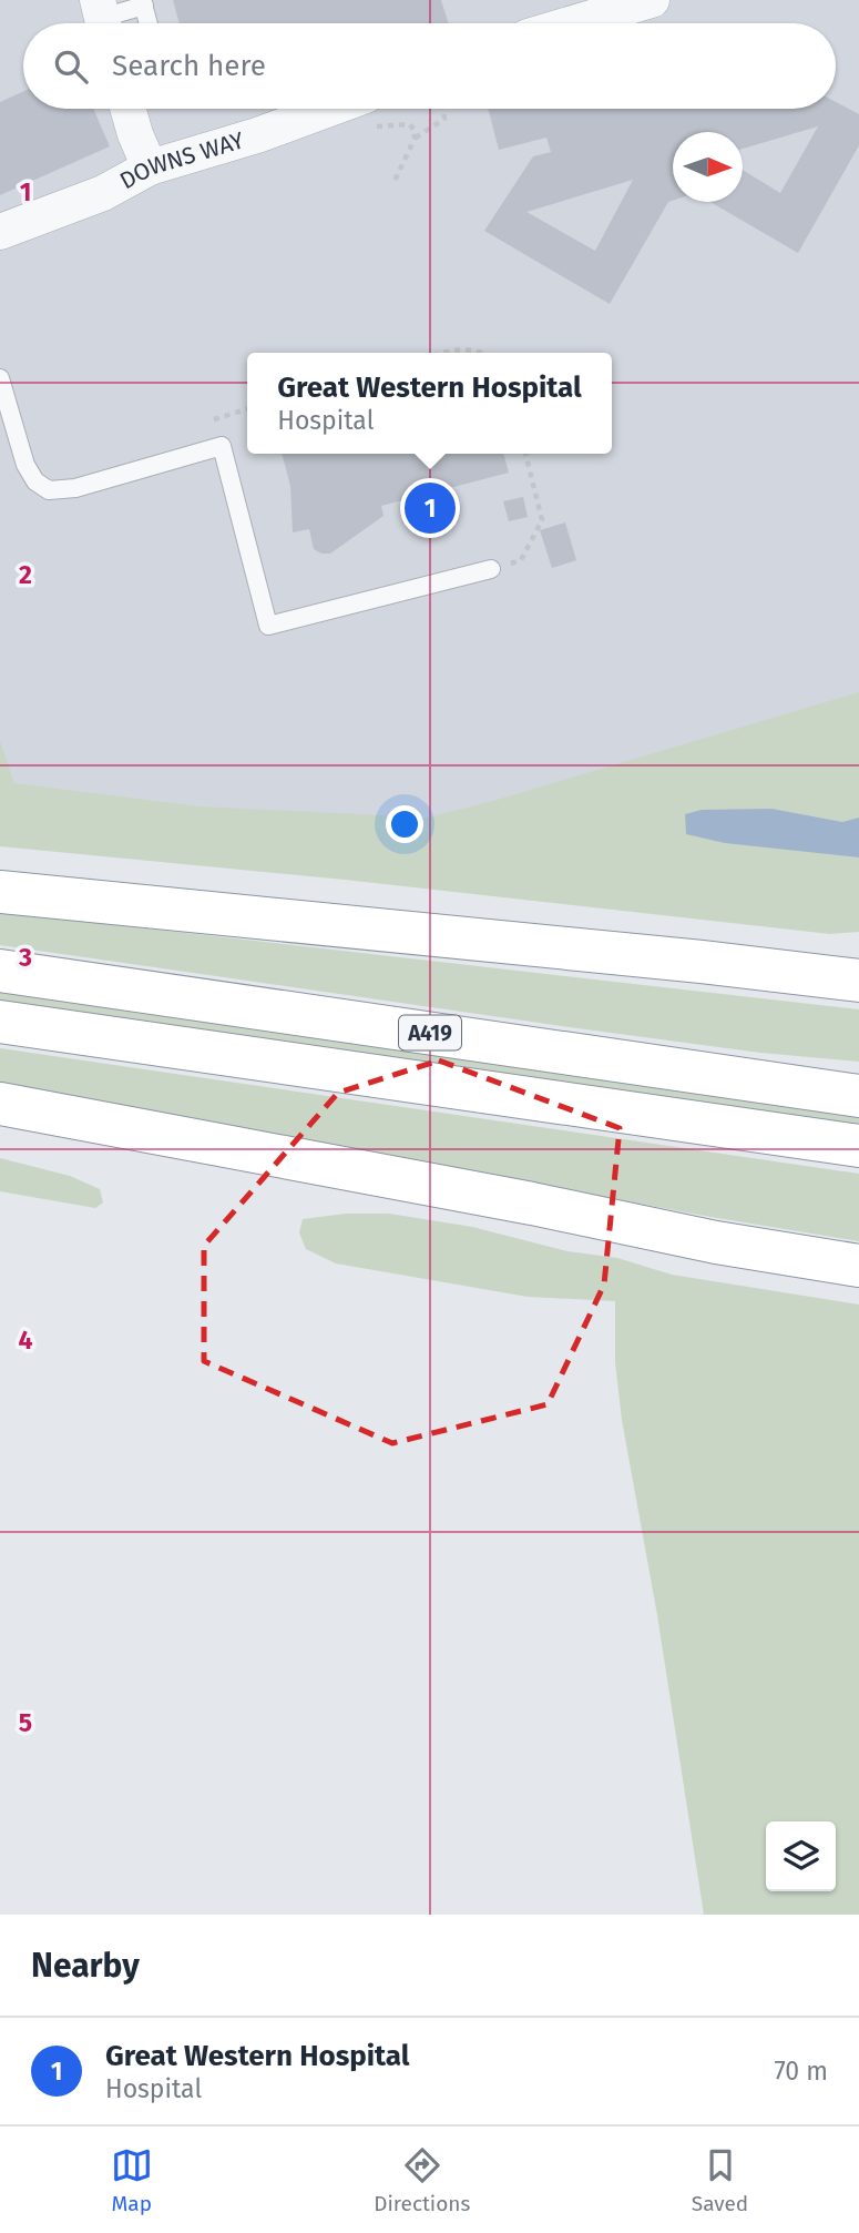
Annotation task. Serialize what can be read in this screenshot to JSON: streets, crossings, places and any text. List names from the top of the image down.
{
  "streets": {
    "highway": ["A419"],
    "street": ["DOWNS WAY"]
  },
  "north": "right",
  "page": {
    "search": "Search here",
    "popup": ["Great Western Hospital", "Hospital"],
    "pins": "1",
    "heading": "Nearby",
    "list": [
      {
        "mark": "1",
        "name": "Great Western Hospital",
        "note": "Hospital",
        "value": "70 m"
      }
    ],
    "nav": ["Map", "Directions", "Saved"]
  },
  "grid": {
    "rows": [
      "1",
      "2",
      "3",
      "4",
      "5"
    ]
  }
}
